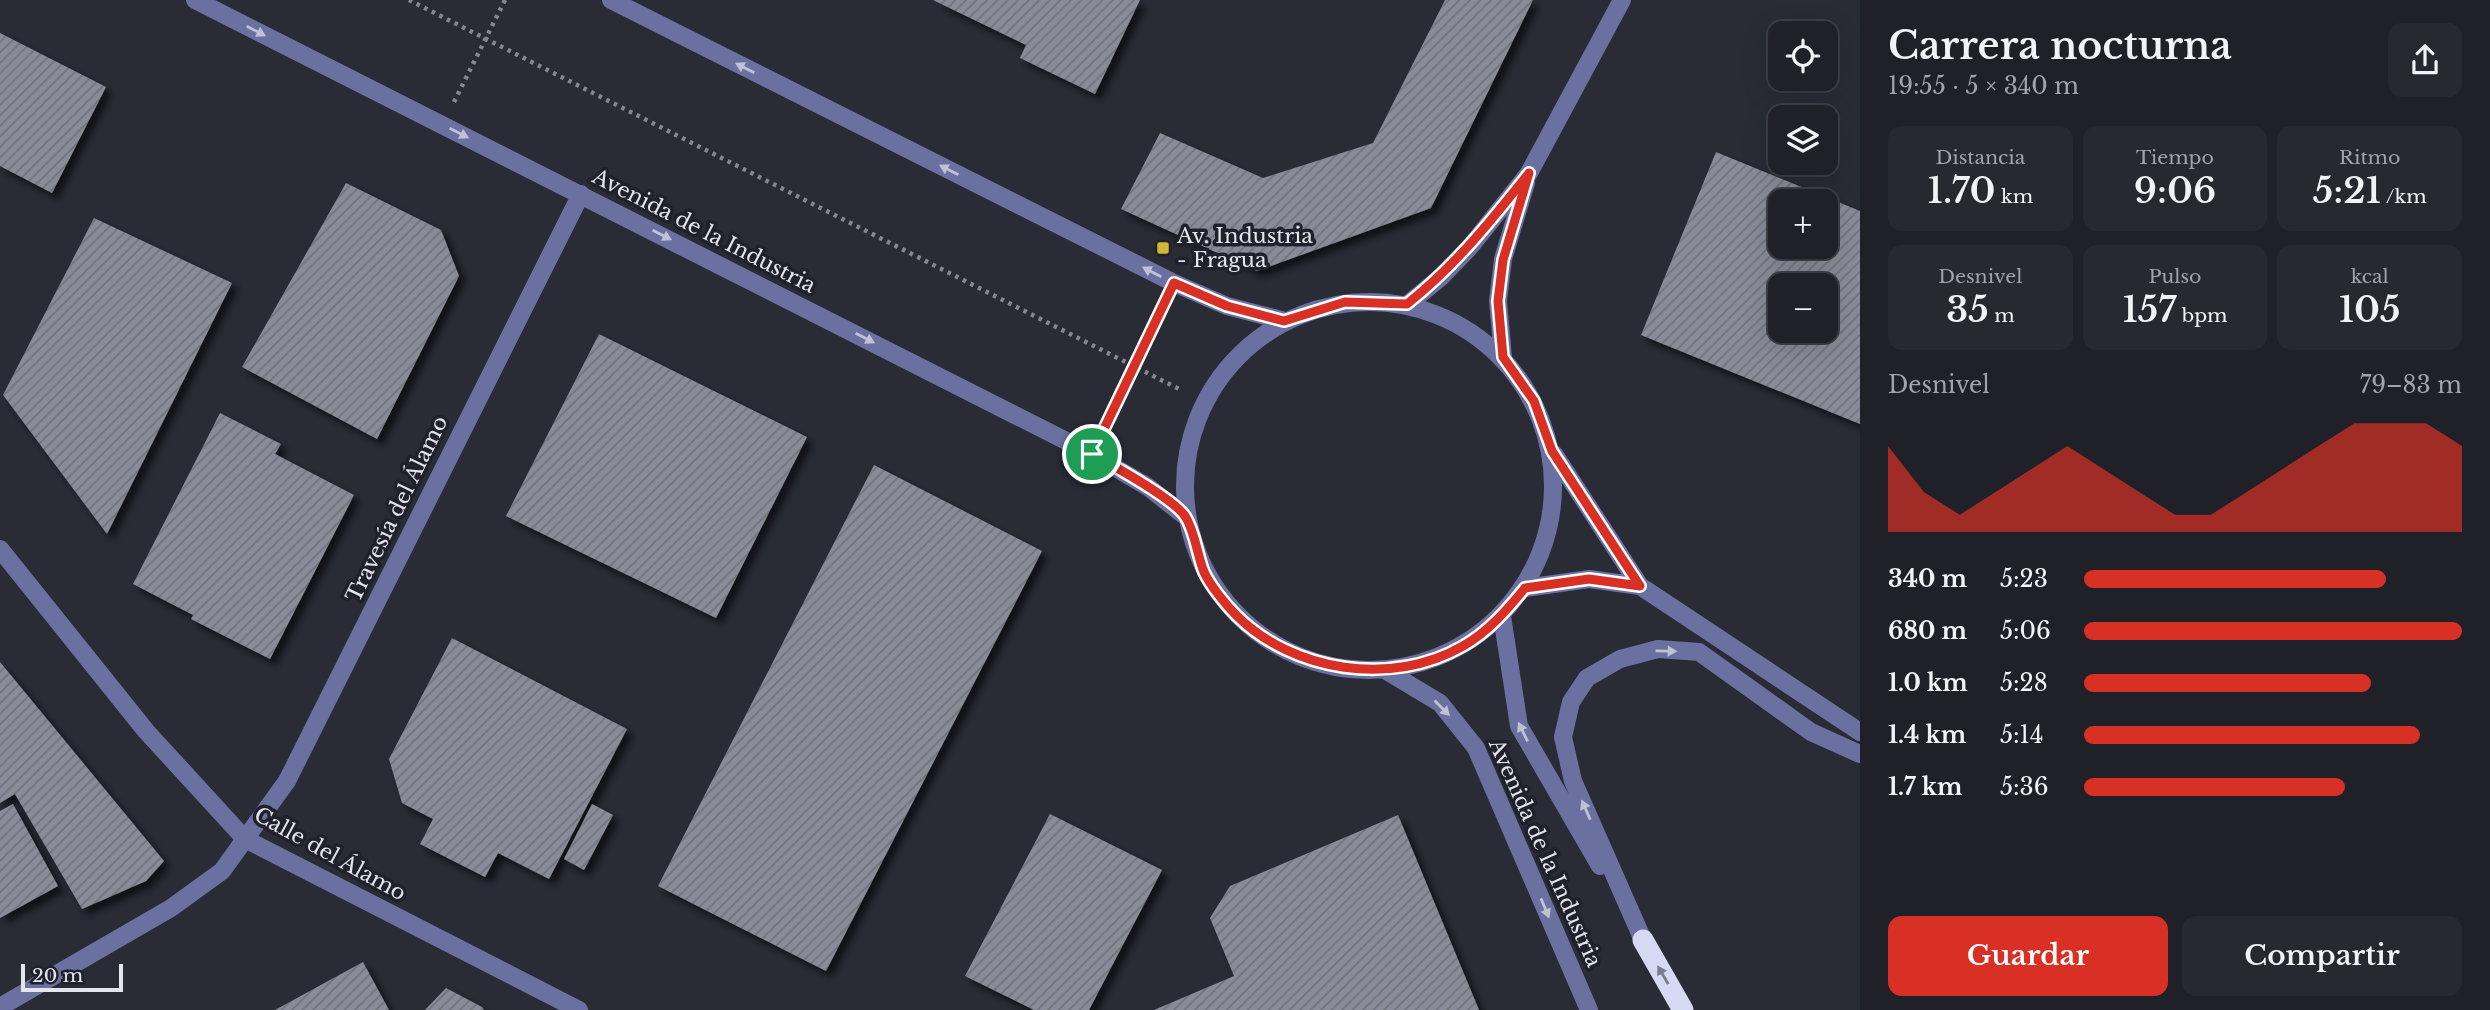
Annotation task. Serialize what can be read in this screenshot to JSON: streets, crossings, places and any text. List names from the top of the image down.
{
  "streets": {
    "street": ["Avenida de la Industria", "Travesía del Álamo", "Calle del Álamo"]
  },
  "crossings": [
    ["Avenida de la Industria", "Travesía del Álamo"],
    ["Travesía del Álamo", "Calle del Álamo"]
  ],
  "one_way": ["Avenida de la Industria"],
  "places": {
    "transit": ["Av. Industria - Fragua"]
  },
  "scale_bar": "20 m",
  "page": {
    "heading": ["Carrera nocturna", "19:55 · 5 × 340 m"],
    "map_buttons": ["+", "−"],
    "stats": [
      ["Distancia", "1.70 km"],
      ["Tiempo", "9:06"],
      ["Ritmo", "5:21 /km"],
      ["Desnivel", "35 m"],
      ["Pulso", "157 bpm"],
      ["kcal", "105"]
    ],
    "chart": ["Desnivel", "79–83 m"],
    "list": [
      {
        "name": "340 m",
        "note": "5:23"
      },
      {
        "name": "680 m",
        "note": "5:06"
      },
      {
        "name": "1.0 km",
        "note": "5:28"
      },
      {
        "name": "1.4 km",
        "note": "5:14"
      },
      {
        "name": "1.7 km",
        "note": "5:36"
      }
    ],
    "buttons": ["Guardar", "Compartir"],
    "scale": "20 m"
  }
}
